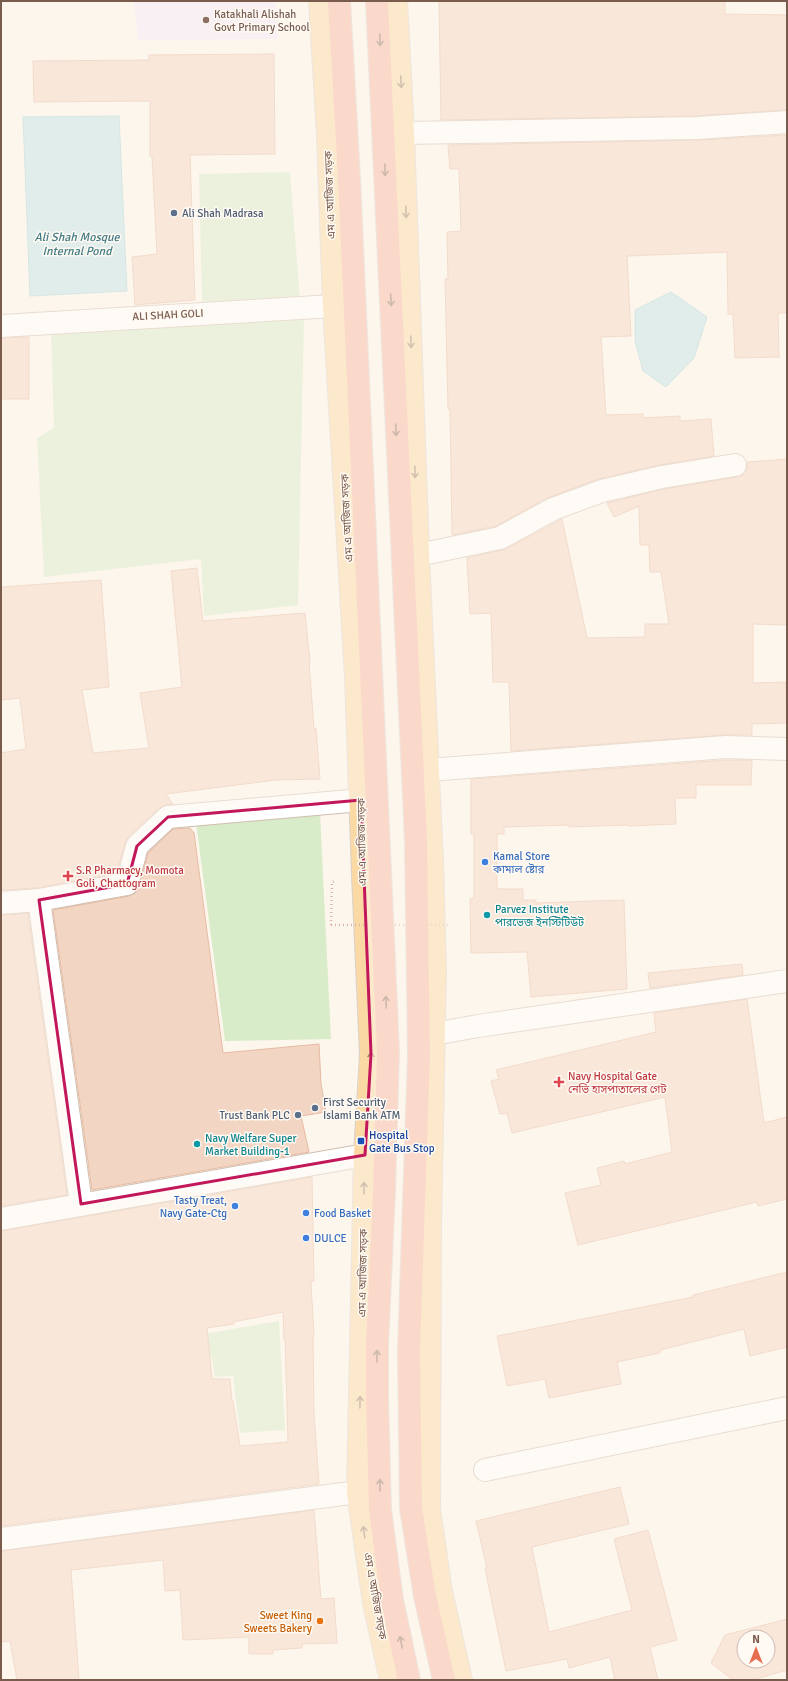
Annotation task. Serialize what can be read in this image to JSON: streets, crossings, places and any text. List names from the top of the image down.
{
  "streets": {
    "main road": ["এম এ আজিজ সড়ক"],
    "street": ["ALI SHAH GOLI"]
  },
  "crossings": [
    ["এম এ আজিজ সড়ক", "ALI SHAH GOLI"]
  ],
  "water": ["Ali Shah Mosque Internal Pond"],
  "places": {
    "other": [
      "Katakhali Alishah Govt Primary School",
      "Ali Shah Madrasa",
      "Kamal Store কামাল ষ্টোর",
      "Parvez Institute পারভেজ ইনস্টিটিউট",
      "First Security Islami Bank ATM",
      "Trust Bank PLC",
      "Navy Welfare Super Market Building-1",
      "Tasty Treat, Navy Gate-Ctg",
      "Food Basket",
      "DULCE",
      "Sweet King Sweets Bakery"
    ],
    "health": ["S.R Pharmacy, Momota Goli, Chattogram", "Navy Hospital Gate নেভি হাসপাতালের গেট"],
    "transit": ["Hospital Gate Bus Stop"]
  },
  "north": "top"
}
